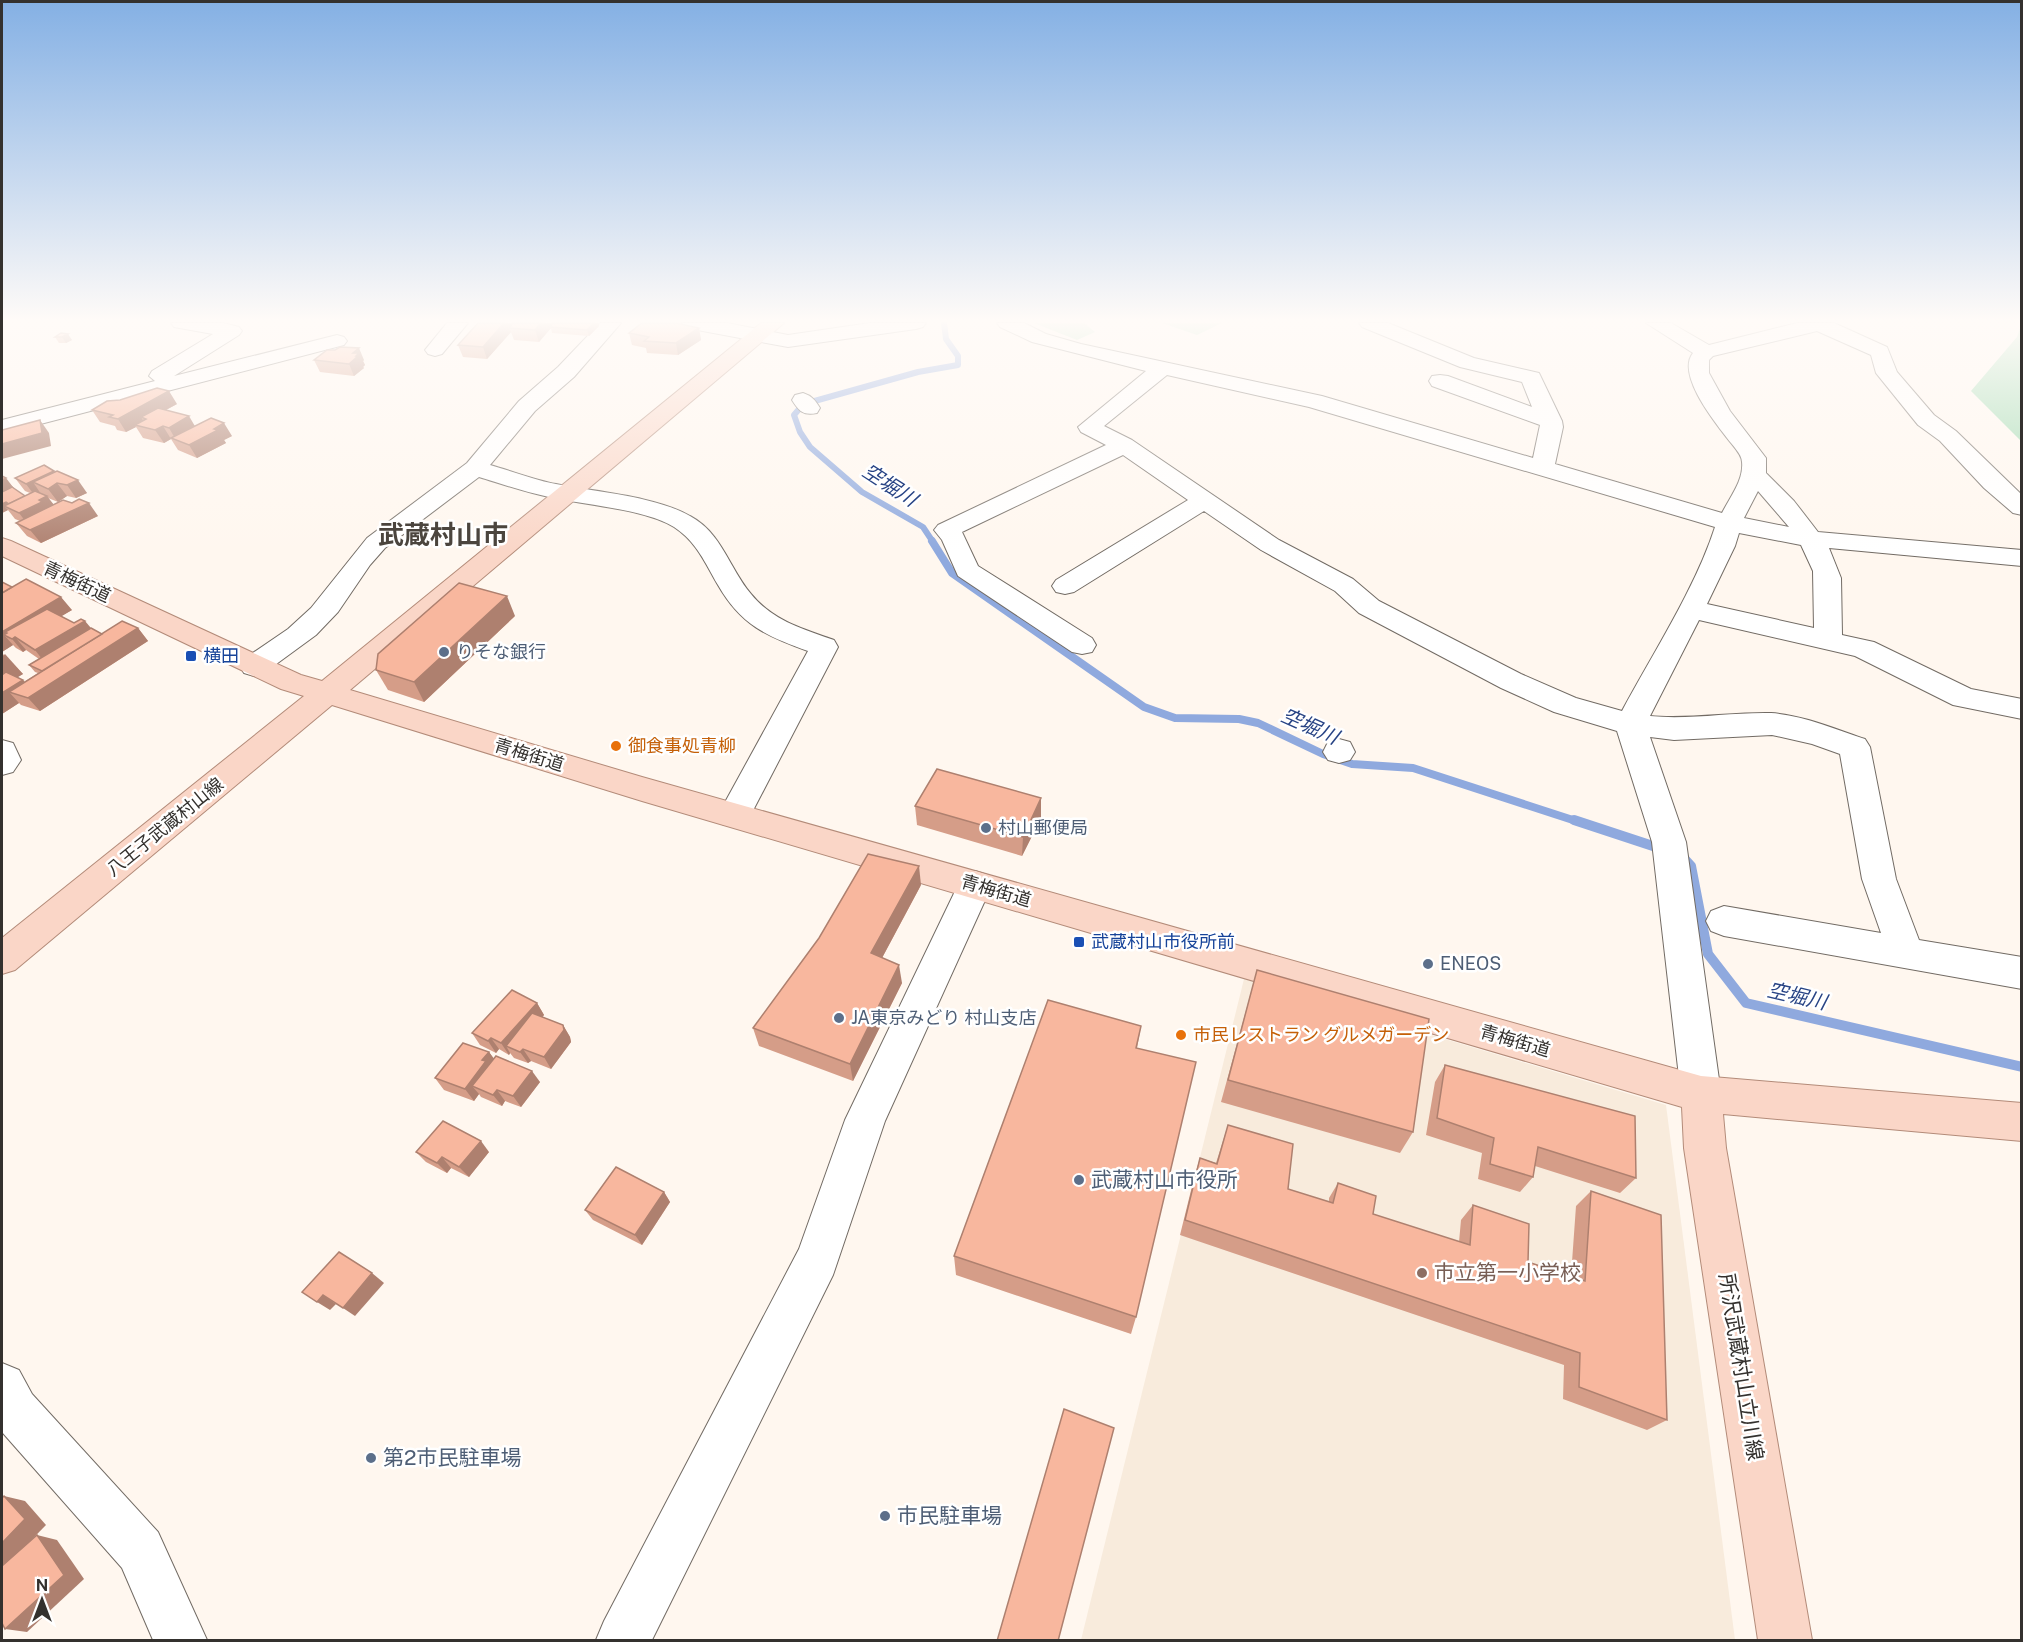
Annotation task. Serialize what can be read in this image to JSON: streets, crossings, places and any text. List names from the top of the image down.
{
  "streets": {
    "main road": ["青梅街道", "八王子武蔵村山線", "所沢武蔵村山立川線"]
  },
  "crossings": [
    ["青梅街道", "八王子武蔵村山線"],
    ["青梅街道", "所沢武蔵村山立川線"]
  ],
  "districts": ["武蔵村山市"],
  "water": ["空堀川"],
  "places": {
    "other": [
      "りそな銀行",
      "御食事処青柳",
      "村山郵便局",
      "ENEOS",
      "JA東京みどり 村山支店",
      "市民レストラン グルメガーデン",
      "武蔵村山市役所",
      "市立第一小学校",
      "第2市民駐車場",
      "市民駐車場"
    ],
    "transit": ["横田", "武蔵村山市役所前"]
  },
  "north": "top"
}
